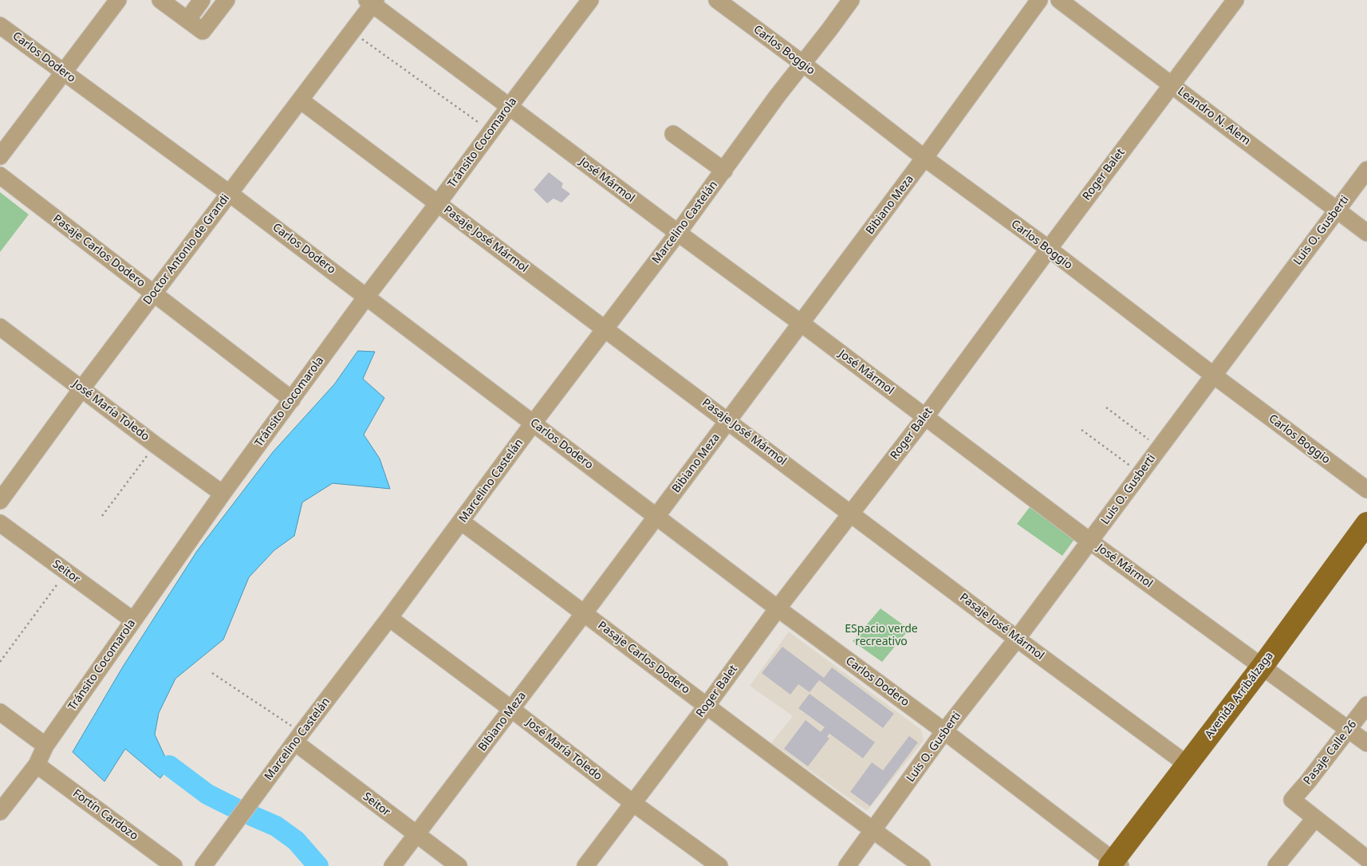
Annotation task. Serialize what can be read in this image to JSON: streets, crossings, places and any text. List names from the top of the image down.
{
  "streets": {
    "main road": ["Avenida Arribálzaga"],
    "street": [
      "Carlos Boggio",
      "Carlos Dodero",
      "Leandro N. Alem",
      "Tránsito Cocomarola",
      "Roger Balet",
      "José Mármol",
      "Bibiano Meza",
      "Marcelino Castelán",
      "Luis O. Gusberti",
      "Pasaje José Mármol",
      "Doctor Antonio de Grandi",
      "Pasaje Carlos Dodero",
      "José María Toledo",
      "Seitor",
      "Pasaje Calle 26",
      "Fortín Cardozo"
    ]
  },
  "crossings": [
    ["Carlos Boggio", "Roger Balet"],
    ["Carlos Boggio", "Bibiano Meza"],
    ["Carlos Boggio", "Marcelino Castelán"],
    ["Carlos Boggio", "Luis O. Gusberti"],
    ["Carlos Dodero", "Tránsito Cocomarola"],
    ["Carlos Dodero", "Roger Balet"],
    ["Carlos Dodero", "Bibiano Meza"],
    ["Carlos Dodero", "Marcelino Castelán"],
    ["Carlos Dodero", "Luis O. Gusberti"],
    ["Carlos Dodero", "Doctor Antonio de Grandi"],
    ["Carlos Dodero", "Avenida Arribálzaga"],
    ["Leandro N. Alem", "Roger Balet"],
    ["Leandro N. Alem", "Luis O. Gusberti"],
    ["Tránsito Cocomarola", "José Mármol"],
    ["Tránsito Cocomarola", "Pasaje José Mármol"],
    ["Tránsito Cocomarola", "Pasaje Carlos Dodero"],
    ["Tránsito Cocomarola", "José María Toledo"],
    ["Tránsito Cocomarola", "Seitor"],
    ["Tránsito Cocomarola", "Fortín Cardozo"],
    ["Roger Balet", "José Mármol"],
    ["Roger Balet", "Pasaje José Mármol"],
    ["Roger Balet", "Pasaje Carlos Dodero"],
    ["Roger Balet", "José María Toledo"],
    ["José Mármol", "Bibiano Meza"],
    ["José Mármol", "Marcelino Castelán"],
    ["José Mármol", "Luis O. Gusberti"],
    ["José Mármol", "Doctor Antonio de Grandi"],
    ["José Mármol", "Avenida Arribálzaga"],
    ["José Mármol", "Pasaje Calle 26"],
    ["Bibiano Meza", "Pasaje José Mármol"],
    ["Bibiano Meza", "Pasaje Carlos Dodero"],
    ["Bibiano Meza", "José María Toledo"],
    ["Bibiano Meza", "Seitor"],
    ["Marcelino Castelán", "Pasaje José Mármol"],
    ["Marcelino Castelán", "Pasaje Carlos Dodero"],
    ["Marcelino Castelán", "José María Toledo"],
    ["Marcelino Castelán", "Seitor"],
    ["Luis O. Gusberti", "Pasaje José Mármol"],
    ["Luis O. Gusberti", "Pasaje Carlos Dodero"],
    ["Pasaje José Mármol", "Doctor Antonio de Grandi"],
    ["Pasaje José Mármol", "Avenida Arribálzaga"],
    ["Doctor Antonio de Grandi", "Pasaje Carlos Dodero"],
    ["Doctor Antonio de Grandi", "José María Toledo"]
  ],
  "parks": ["ESpacio verde recreativo"]
}
